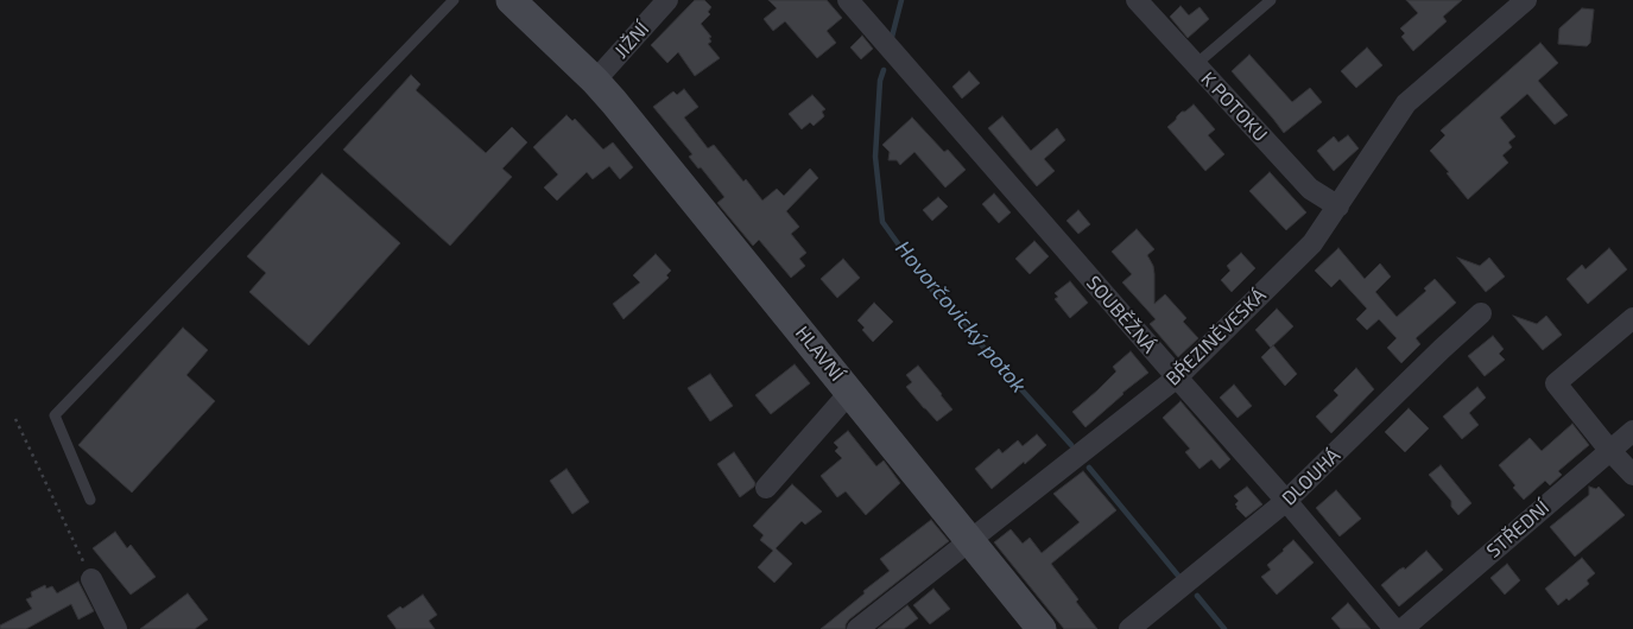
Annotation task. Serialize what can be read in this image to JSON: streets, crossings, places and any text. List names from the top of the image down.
{
  "streets": {
    "street": [
      "JIŽNÍ",
      "K POTOKU",
      "SOUBĚŽNÁ",
      "BŘEZINĚVESKÁ",
      "HLAVNÍ",
      "DLOUHÁ",
      "STŘEDNÍ"
    ]
  },
  "crossings": [
    ["JIŽNÍ", "HLAVNÍ"],
    ["K POTOKU", "BŘEZINĚVESKÁ"],
    ["SOUBĚŽNÁ", "BŘEZINĚVESKÁ"],
    ["SOUBĚŽNÁ", "DLOUHÁ"],
    ["BŘEZINĚVESKÁ", "HLAVNÍ"]
  ],
  "water": ["Hovorčovický potok"]
}
